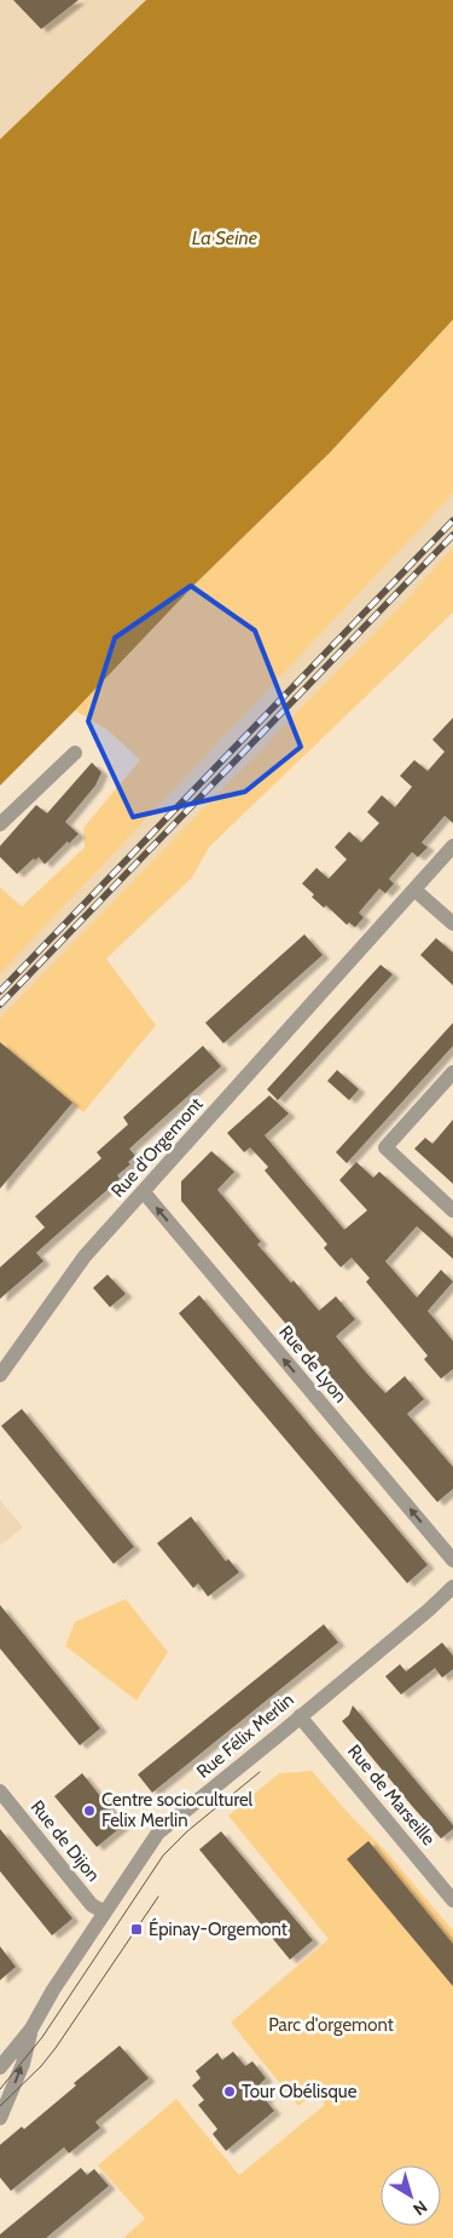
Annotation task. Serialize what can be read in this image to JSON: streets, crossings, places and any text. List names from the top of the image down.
{
  "streets": {
    "street": [
      "Rue d'Orgemont",
      "Rue de Lyon",
      "Rue Félix Merlin",
      "Rue de Marseille",
      "Rue de Dijon"
    ]
  },
  "crossings": [
    ["Rue d'Orgemont", "Rue de Lyon"],
    ["Rue Félix Merlin", "Rue de Marseille"],
    ["Rue Félix Merlin", "Rue de Dijon"]
  ],
  "one_way": ["Rue de Lyon"],
  "water": ["La Seine"],
  "parks": ["Parc d'orgemont"],
  "places": {
    "other": ["Centre socioculturel Felix Merlin", "Tour Obélisque"],
    "transit": ["Épinay-Orgemont"]
  },
  "north": "bottom right"
}
